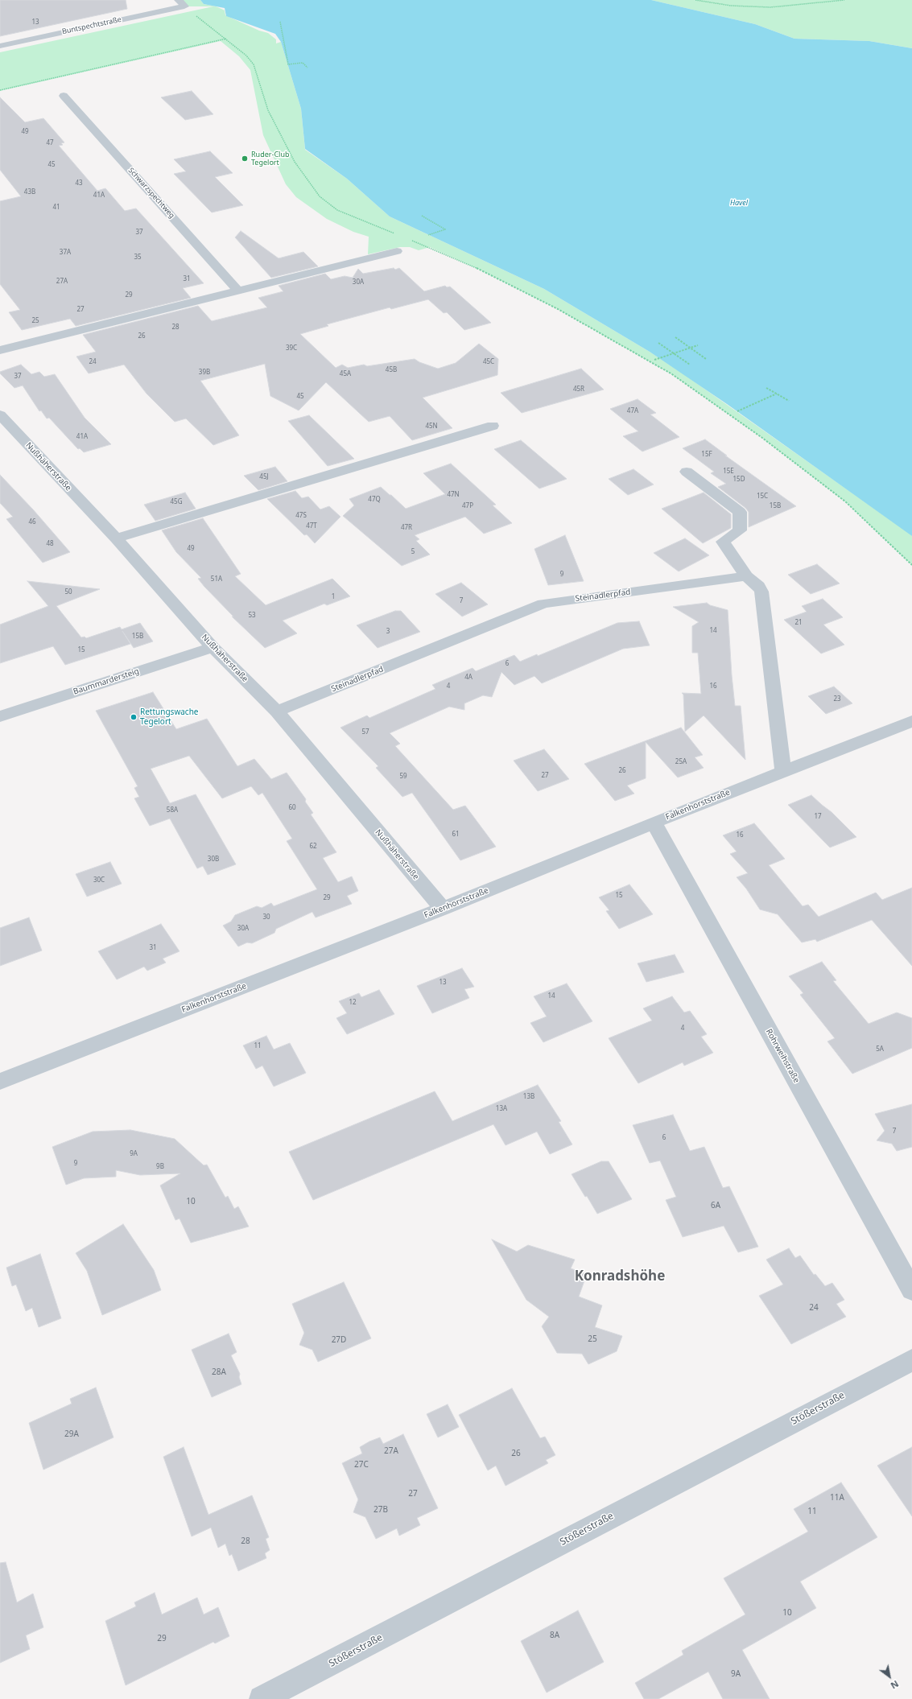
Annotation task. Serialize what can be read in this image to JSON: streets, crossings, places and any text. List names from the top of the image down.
{
  "streets": {
    "street": [
      "Buntspechtstraße",
      "Schwarzspechtweg",
      "Nußhäherstraße",
      "Steinadlerpfad",
      "Baummardersteig",
      "Falkenhorststraße",
      "Rohrweihstraße",
      "Stößerstraße"
    ]
  },
  "crossings": [
    ["Nußhäherstraße", "Steinadlerpfad"],
    ["Nußhäherstraße", "Baummardersteig"],
    ["Nußhäherstraße", "Falkenhorststraße"],
    ["Falkenhorststraße", "Rohrweihstraße"]
  ],
  "districts": ["Konradshöhe"],
  "water": ["Havel"],
  "places": ["Ruder-Club Tegelort", "Rettungswache Tegelort"],
  "house_numbers": [
    "13",
    "49",
    "47",
    "45",
    "43",
    "43B",
    "41A",
    "41",
    "37",
    "37A",
    "35",
    "31",
    "27A",
    "30A",
    "29",
    "27",
    "25",
    "28",
    "26",
    "39C",
    "24",
    "45C",
    "45B",
    "39B",
    "45A",
    "37",
    "45R",
    "45",
    "47A",
    "45N",
    "41A",
    "15F",
    "15E",
    "45J",
    "15D",
    "47N",
    "15C",
    "47Q",
    "45G",
    "47P",
    "15B",
    "47S",
    "46",
    "47T",
    "47R",
    "48",
    "49",
    "5",
    "9",
    "51A",
    "50",
    "1",
    "7",
    "53",
    "21",
    "14",
    "3",
    "15B",
    "15",
    "6",
    "4A",
    "4",
    "16",
    "23",
    "57",
    "25A",
    "26",
    "27",
    "59",
    "60",
    "58A",
    "17",
    "61",
    "16",
    "62",
    "30B",
    "30C",
    "15",
    "29",
    "30",
    "30A",
    "31",
    "13",
    "14",
    "12",
    "4",
    "11",
    "5A",
    "13B",
    "13A",
    "7",
    "6",
    "9A",
    "9",
    "9B",
    "10",
    "6A",
    "24",
    "25",
    "27D",
    "28A",
    "29A",
    "27A",
    "26",
    "27C",
    "27",
    "11A",
    "27B",
    "11",
    "28",
    "10",
    "8A",
    "29",
    "9A"
  ],
  "north": "bottom right"
}
